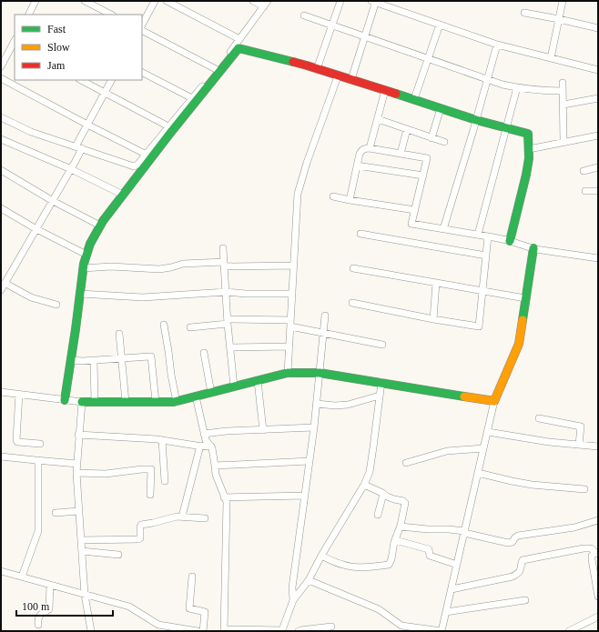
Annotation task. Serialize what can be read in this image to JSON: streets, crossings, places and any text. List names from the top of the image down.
{
  "legend": ["Fast", "Slow", "Jam"],
  "scale_bar": "100 m"
}
